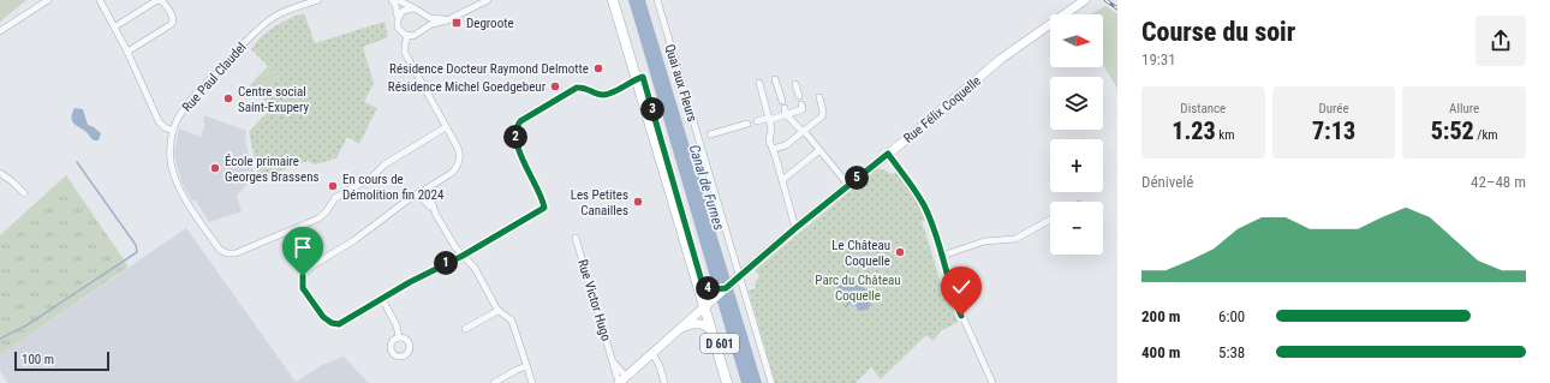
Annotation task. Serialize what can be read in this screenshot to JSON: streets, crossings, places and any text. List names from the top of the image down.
{
  "streets": {
    "main road": ["D 601"],
    "street": [
      "Rue Paul Claudel",
      "Quai aux Fleurs",
      "Rue Félix Coquelle",
      "Rue Victor Hugo"
    ]
  },
  "crossings": [
    ["Quai aux Fleurs", "Rue Félix Coquelle"],
    ["Rue Félix Coquelle", "Rue Victor Hugo"],
    ["Rue Félix Coquelle", "D 601"]
  ],
  "water": ["Canal de Furnes"],
  "parks": ["Parc du Château Coquelle"],
  "places": {
    "transit": ["Degroote"],
    "other": [
      "Résidence Docteur Raymond Delmotte",
      "Résidence Michel Goedgebeur",
      "Centre social Saint-Exupery",
      "École primaire Georges Brassens",
      "En cours de Démolition fin 2024",
      "Les Petites Canailles",
      "Le Château Coquelle"
    ]
  },
  "scale_bar": "100 m",
  "north": "right",
  "page": {
    "heading": ["Course du soir", "19:31"],
    "map_buttons": ["+", "−"],
    "stats": [
      ["Distance", "1.23 km"],
      ["Durée", "7:13"],
      ["Allure", "5:52 /km"]
    ],
    "pins": [
      "3",
      "2",
      "5",
      "1",
      "4"
    ],
    "chart": ["Dénivelé", "42–48 m"],
    "list": [
      {
        "name": "200 m",
        "note": "6:00"
      },
      {
        "name": "400 m",
        "note": "5:38"
      }
    ],
    "scale": "100 m"
  }
}
